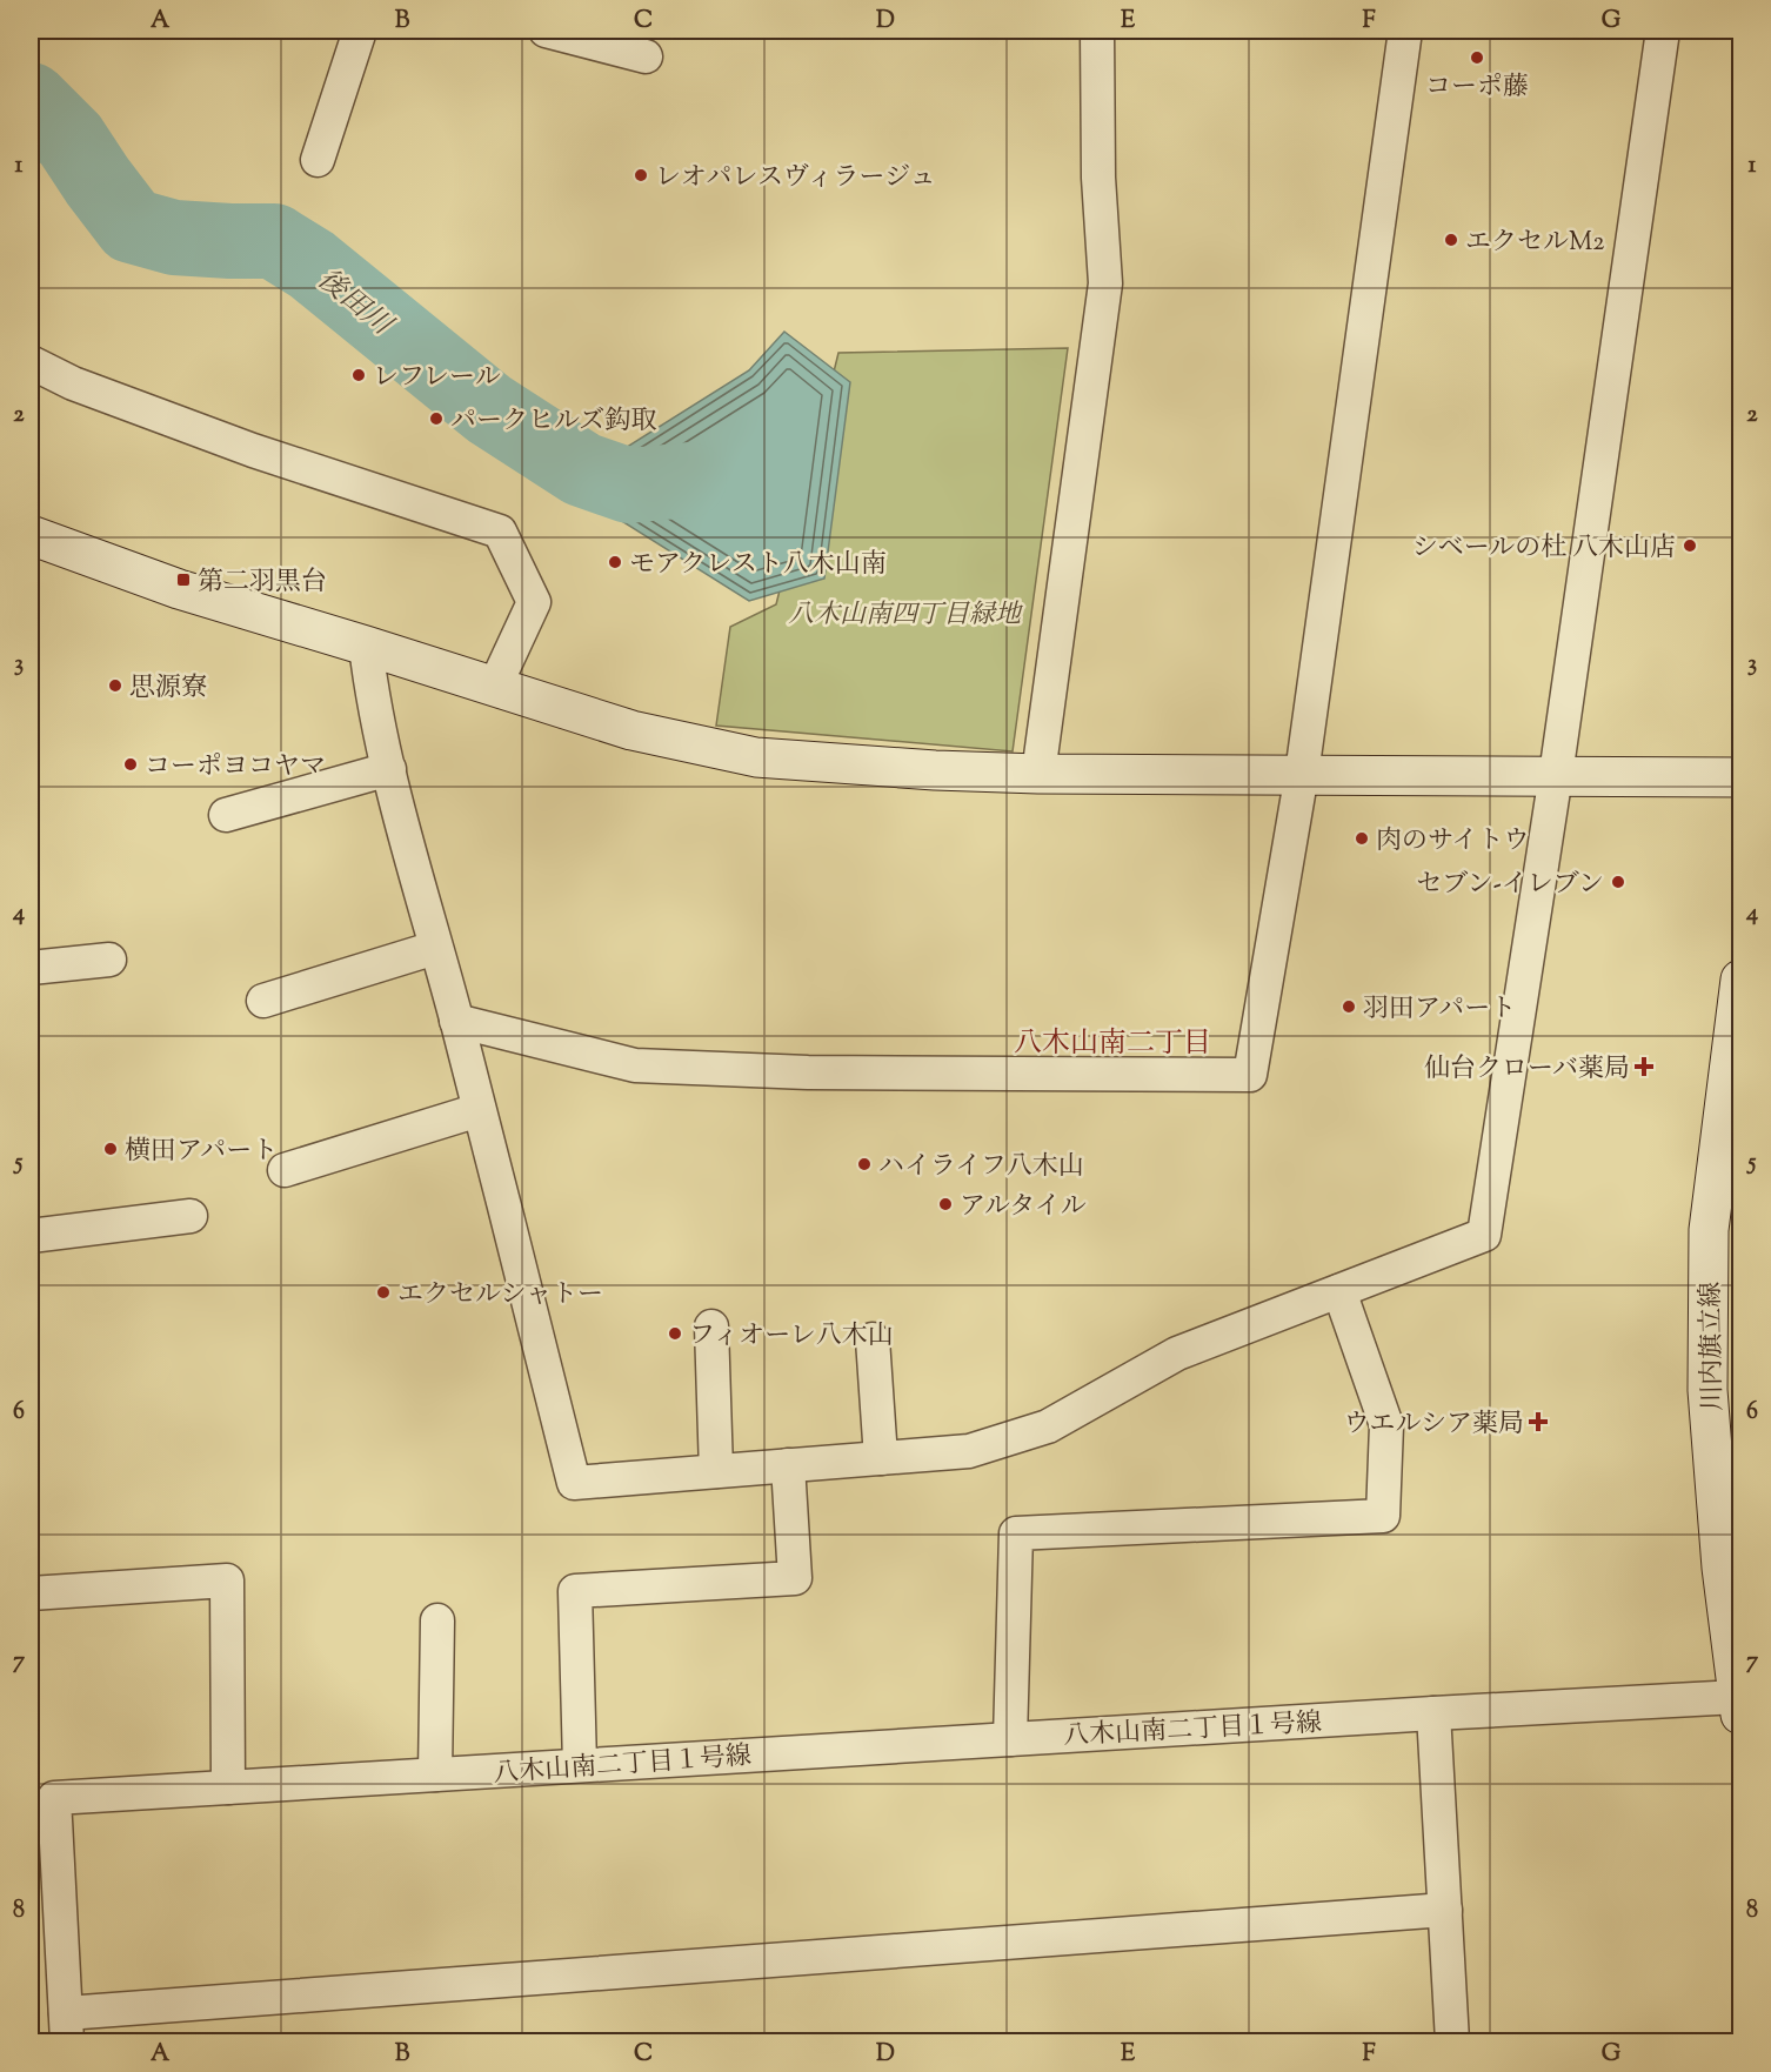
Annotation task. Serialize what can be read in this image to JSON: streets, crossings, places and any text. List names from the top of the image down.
{
  "streets": {
    "street": ["川内旗立線", "八木山南二丁目１号線"]
  },
  "crossings": [
    ["川内旗立線", "八木山南二丁目１号線"]
  ],
  "districts": ["八木山南二丁目"],
  "water": ["後田川"],
  "parks": ["八木山南四丁目緑地"],
  "places": {
    "other": [
      "コーポ藤",
      "レオパレスヴィラージュ",
      "エクセルM2",
      "レフレール",
      "パークヒルズ鈎取",
      "シベールの杜 八木山店",
      "モアクレスト八木山南",
      "思源寮",
      "コーポヨコヤマ",
      "肉のサイトウ",
      "セブン-イレブン",
      "羽田アパート",
      "横田アパート",
      "ハイライフ八木山",
      "アルタイル",
      "エクセルシャトー",
      "フィオーレ八木山"
    ],
    "transit": ["第二羽黒台"],
    "health": ["仙台クローバ薬局", "ウエルシア薬局"]
  },
  "grid": {
    "columns": [
      "A",
      "B",
      "C",
      "D",
      "E",
      "F",
      "G"
    ],
    "rows": [
      "1",
      "2",
      "3",
      "4",
      "5",
      "6",
      "7",
      "8"
    ]
  }
}
